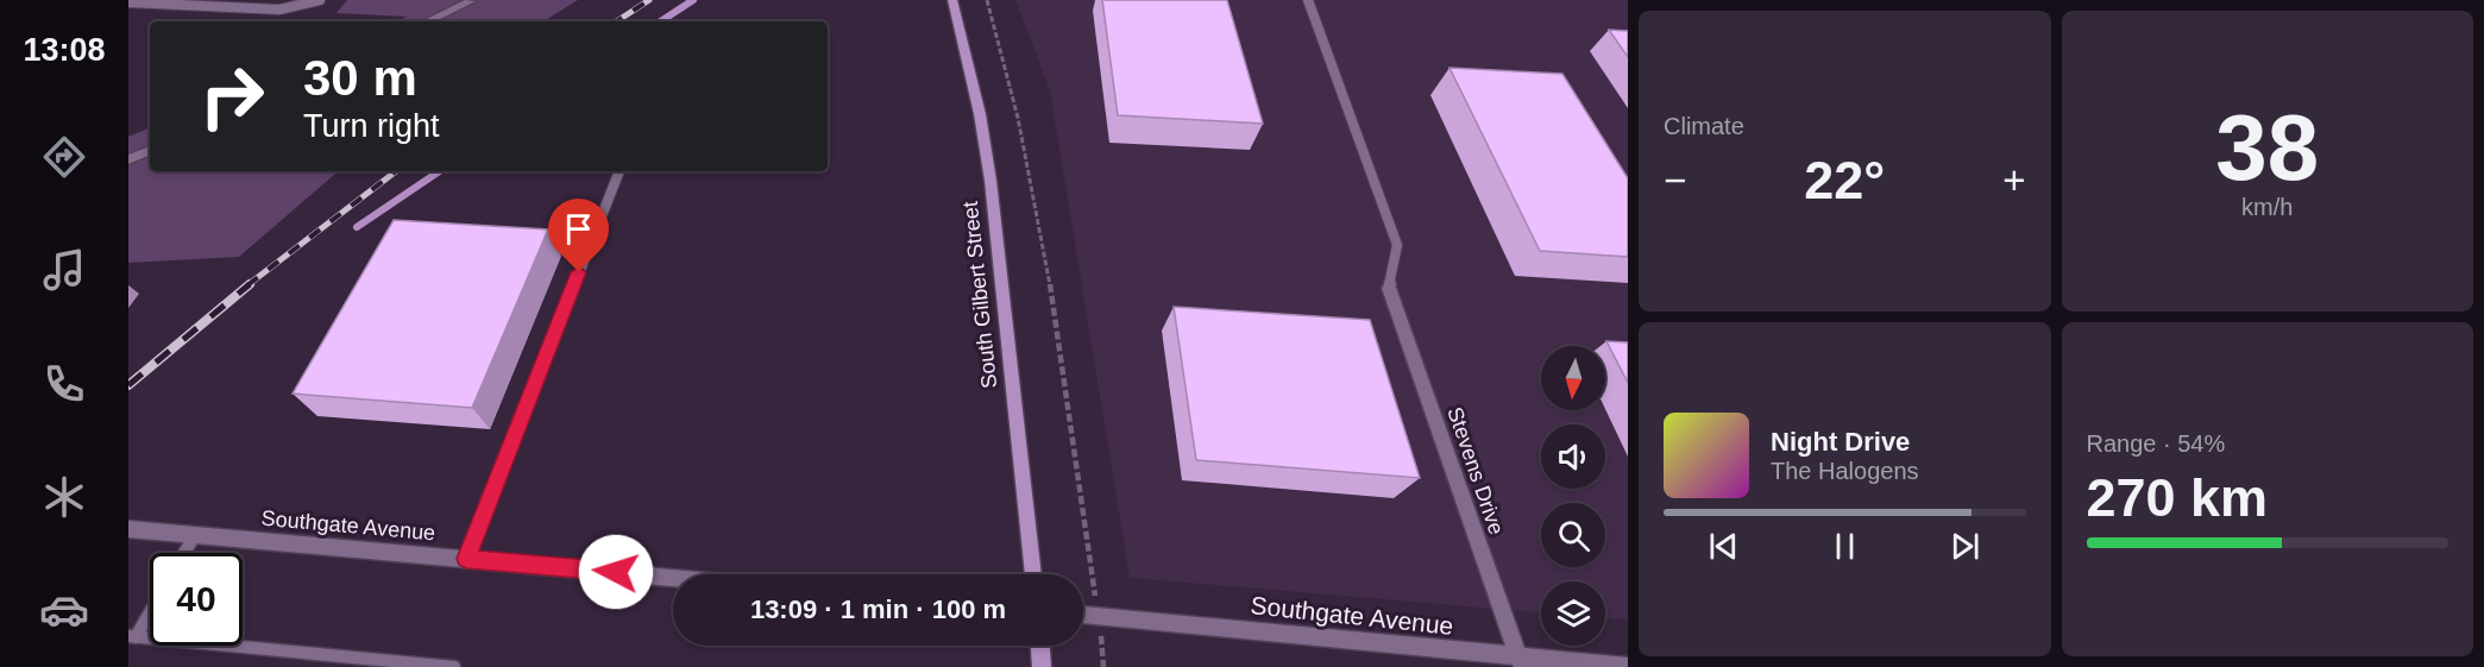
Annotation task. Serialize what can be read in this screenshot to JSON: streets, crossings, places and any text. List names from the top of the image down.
{
  "streets": {
    "main road": ["South Gilbert Street"],
    "street": ["Stevens Drive", "Southgate Avenue"]
  },
  "crossings": [
    ["Stevens Drive", "Southgate Avenue"]
  ],
  "north": "bottom",
  "page": {
    "tabs": "13:08",
    "tile": [
      "Climate",
      ["38", "km/h"],
      ["Range · 54%", "270 km"]
    ],
    "turn": ["30 m", "Turn right"],
    "heat": ["−", "22°", "+"],
    "song": ["Night Drive", "The Halogens"],
    "limit": "40",
    "trip": "13:09 · 1 min · 100 m"
  }
}
